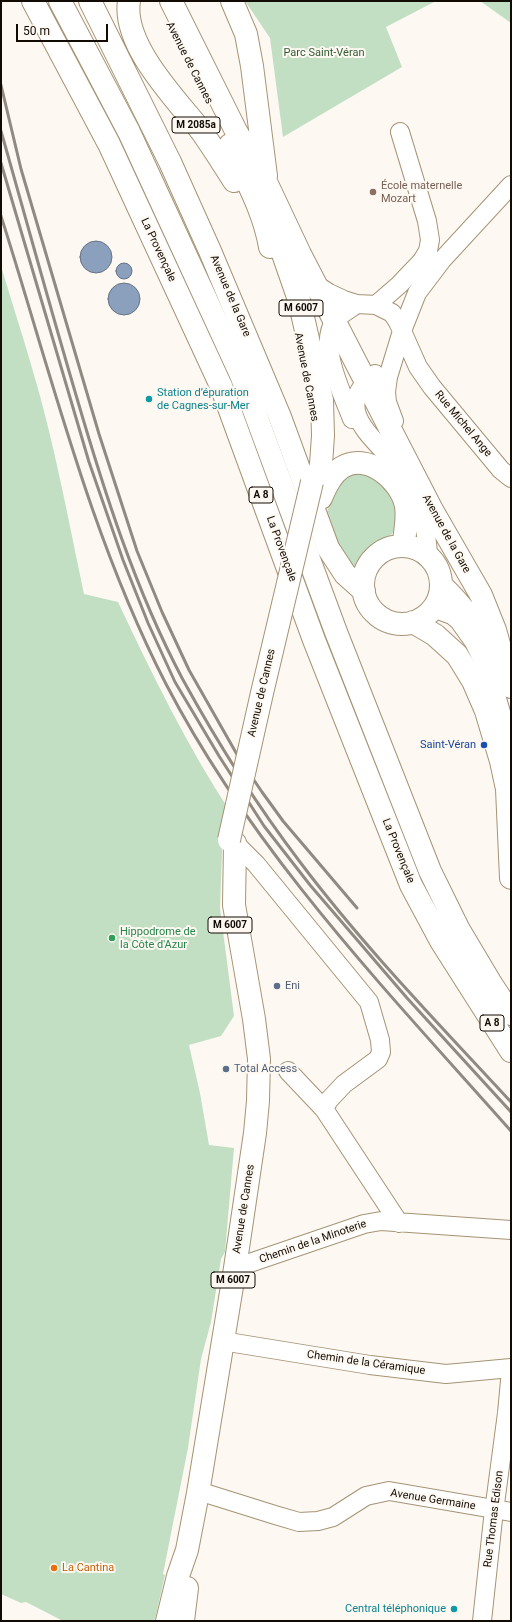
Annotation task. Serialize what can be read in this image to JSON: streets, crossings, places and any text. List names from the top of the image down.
{
  "streets": {
    "main road": [
      "Avenue de Cannes",
      "M 2085a",
      "La Provençale",
      "Avenue de la Gare",
      "M 6007",
      "A 8"
    ],
    "street": [
      "Rue Michel Ange",
      "Chemin de la Minoterie",
      "Chemin de la Céramique",
      "Avenue Germaine",
      "Rue Thomas Edison"
    ]
  },
  "crossings": [
    ["Avenue de Cannes", "M 2085a"],
    ["Avenue de Cannes", "Avenue de la Gare"],
    ["Avenue de Cannes", "Chemin de la Minoterie"],
    ["Avenue de Cannes", "Chemin de la Céramique"],
    ["Avenue de Cannes", "Avenue Germaine"],
    ["Chemin de la Céramique", "Rue Thomas Edison"],
    ["Avenue Germaine", "Rue Thomas Edison"]
  ],
  "parks": ["Parc Saint-Véran"],
  "places": [
    "École maternelle Mozart",
    "Station d’épuration de Cagnes-sur-Mer",
    "Saint-Véran",
    "Hippodrome de la Côte d'Azur",
    "Eni",
    "Total Access",
    "La Cantina",
    "Central téléphonique"
  ],
  "scale_bar": "50 m"
}
